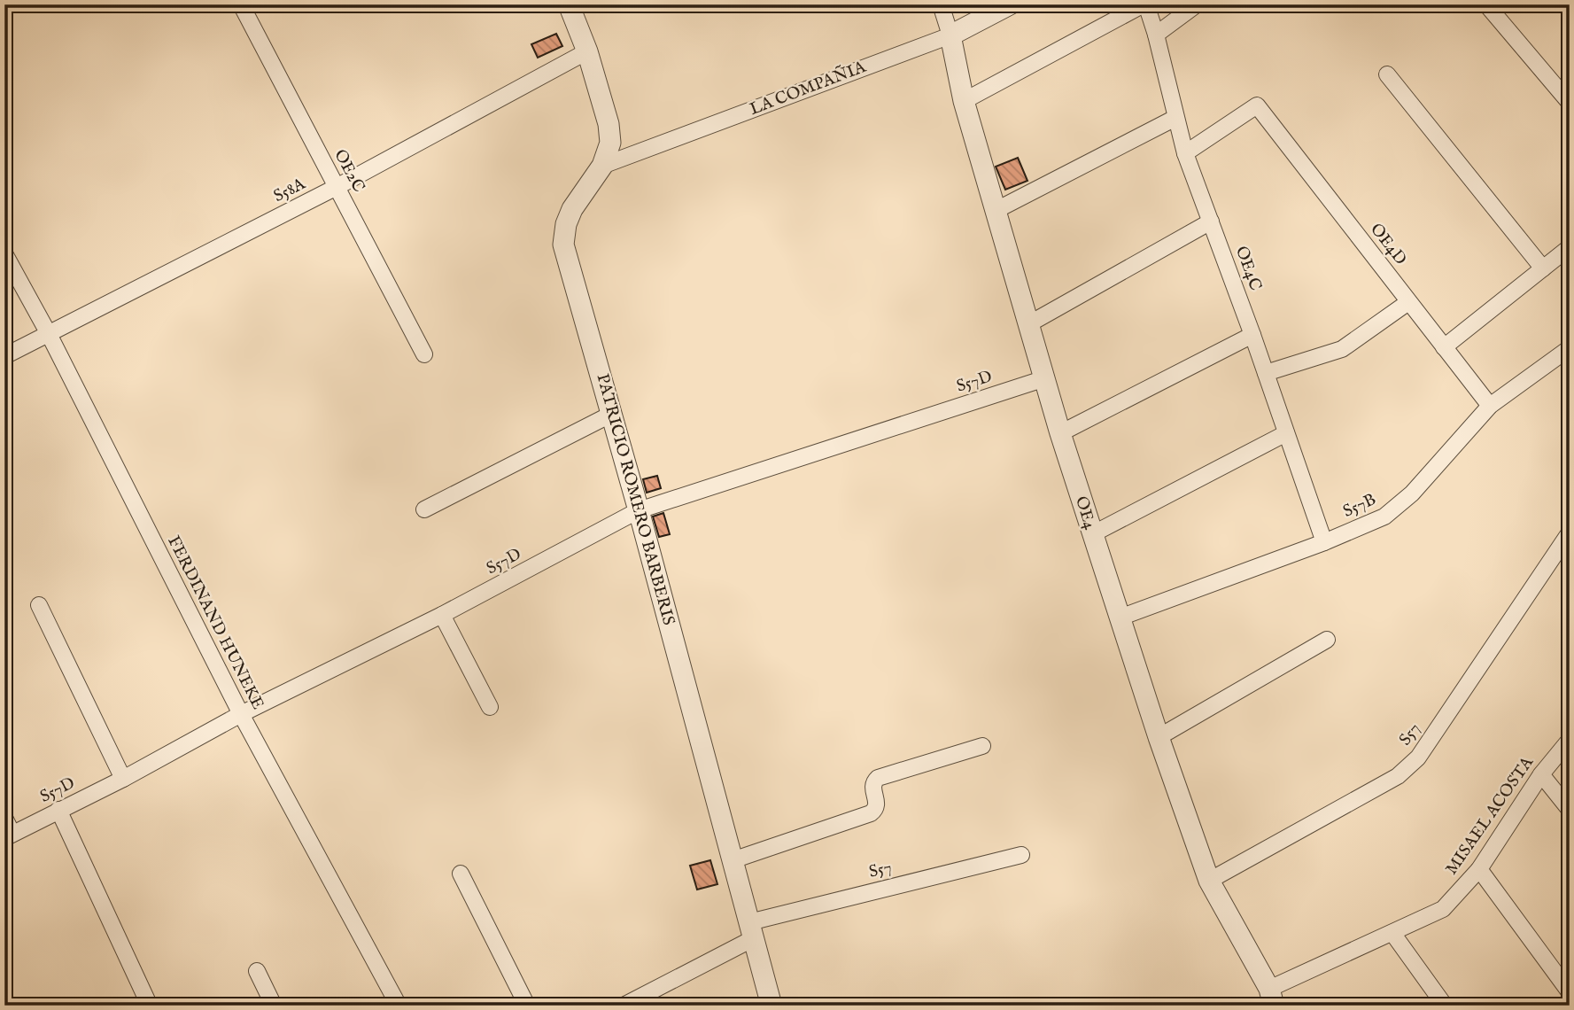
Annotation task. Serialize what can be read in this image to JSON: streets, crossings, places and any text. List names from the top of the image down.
{
  "streets": {
    "street": [
      "LA COMPAÑIA",
      "OE2C",
      "S58A",
      "OE4D",
      "OE4C",
      "S57D",
      "PATRICIO ROMERO BARBERIS",
      "S57B",
      "OE4",
      "FERDINAND HUNEKE",
      "S57",
      "MISAEL ACOSTA"
    ]
  },
  "crossings": [
    ["LA COMPAÑIA", "PATRICIO ROMERO BARBERIS"],
    ["LA COMPAÑIA", "OE4"],
    ["OE2C", "S58A"],
    ["S58A", "PATRICIO ROMERO BARBERIS"],
    ["S58A", "FERDINAND HUNEKE"],
    ["OE4D", "OE4C"],
    ["OE4D", "S57B"],
    ["OE4C", "S57B"],
    ["S57D", "PATRICIO ROMERO BARBERIS"],
    ["S57D", "OE4"],
    ["S57D", "FERDINAND HUNEKE"],
    ["PATRICIO ROMERO BARBERIS", "S57"],
    ["S57B", "OE4"],
    ["OE4", "S57"],
    ["OE4", "MISAEL ACOSTA"]
  ]
}
